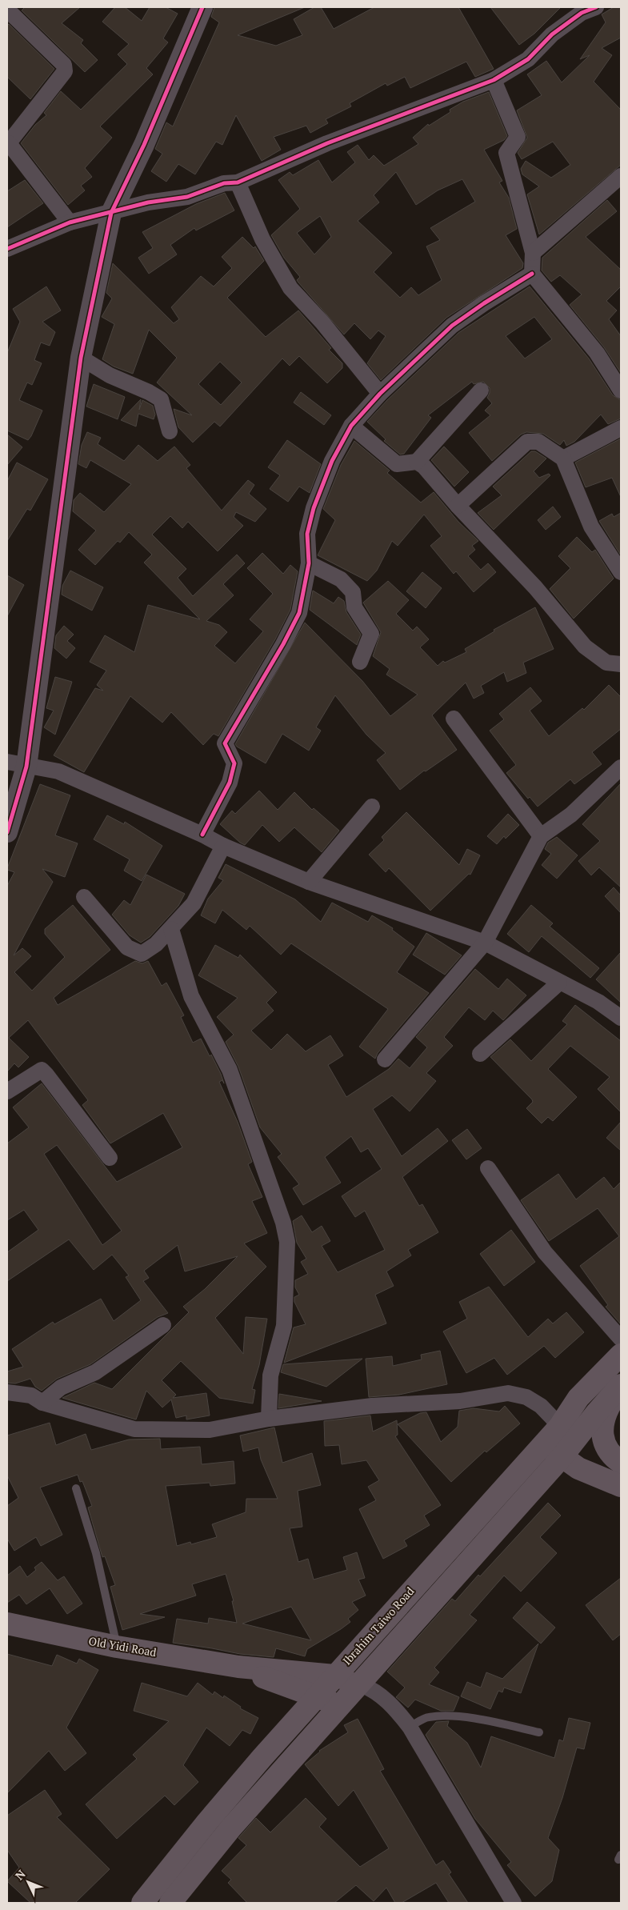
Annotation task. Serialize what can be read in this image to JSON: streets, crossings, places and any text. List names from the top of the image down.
{
  "streets": {
    "main road": ["Ibrahim Taiwo Road", "Old Yidi Road"]
  },
  "crossings": [
    ["Ibrahim Taiwo Road", "Old Yidi Road"]
  ],
  "north": "top left"
}
